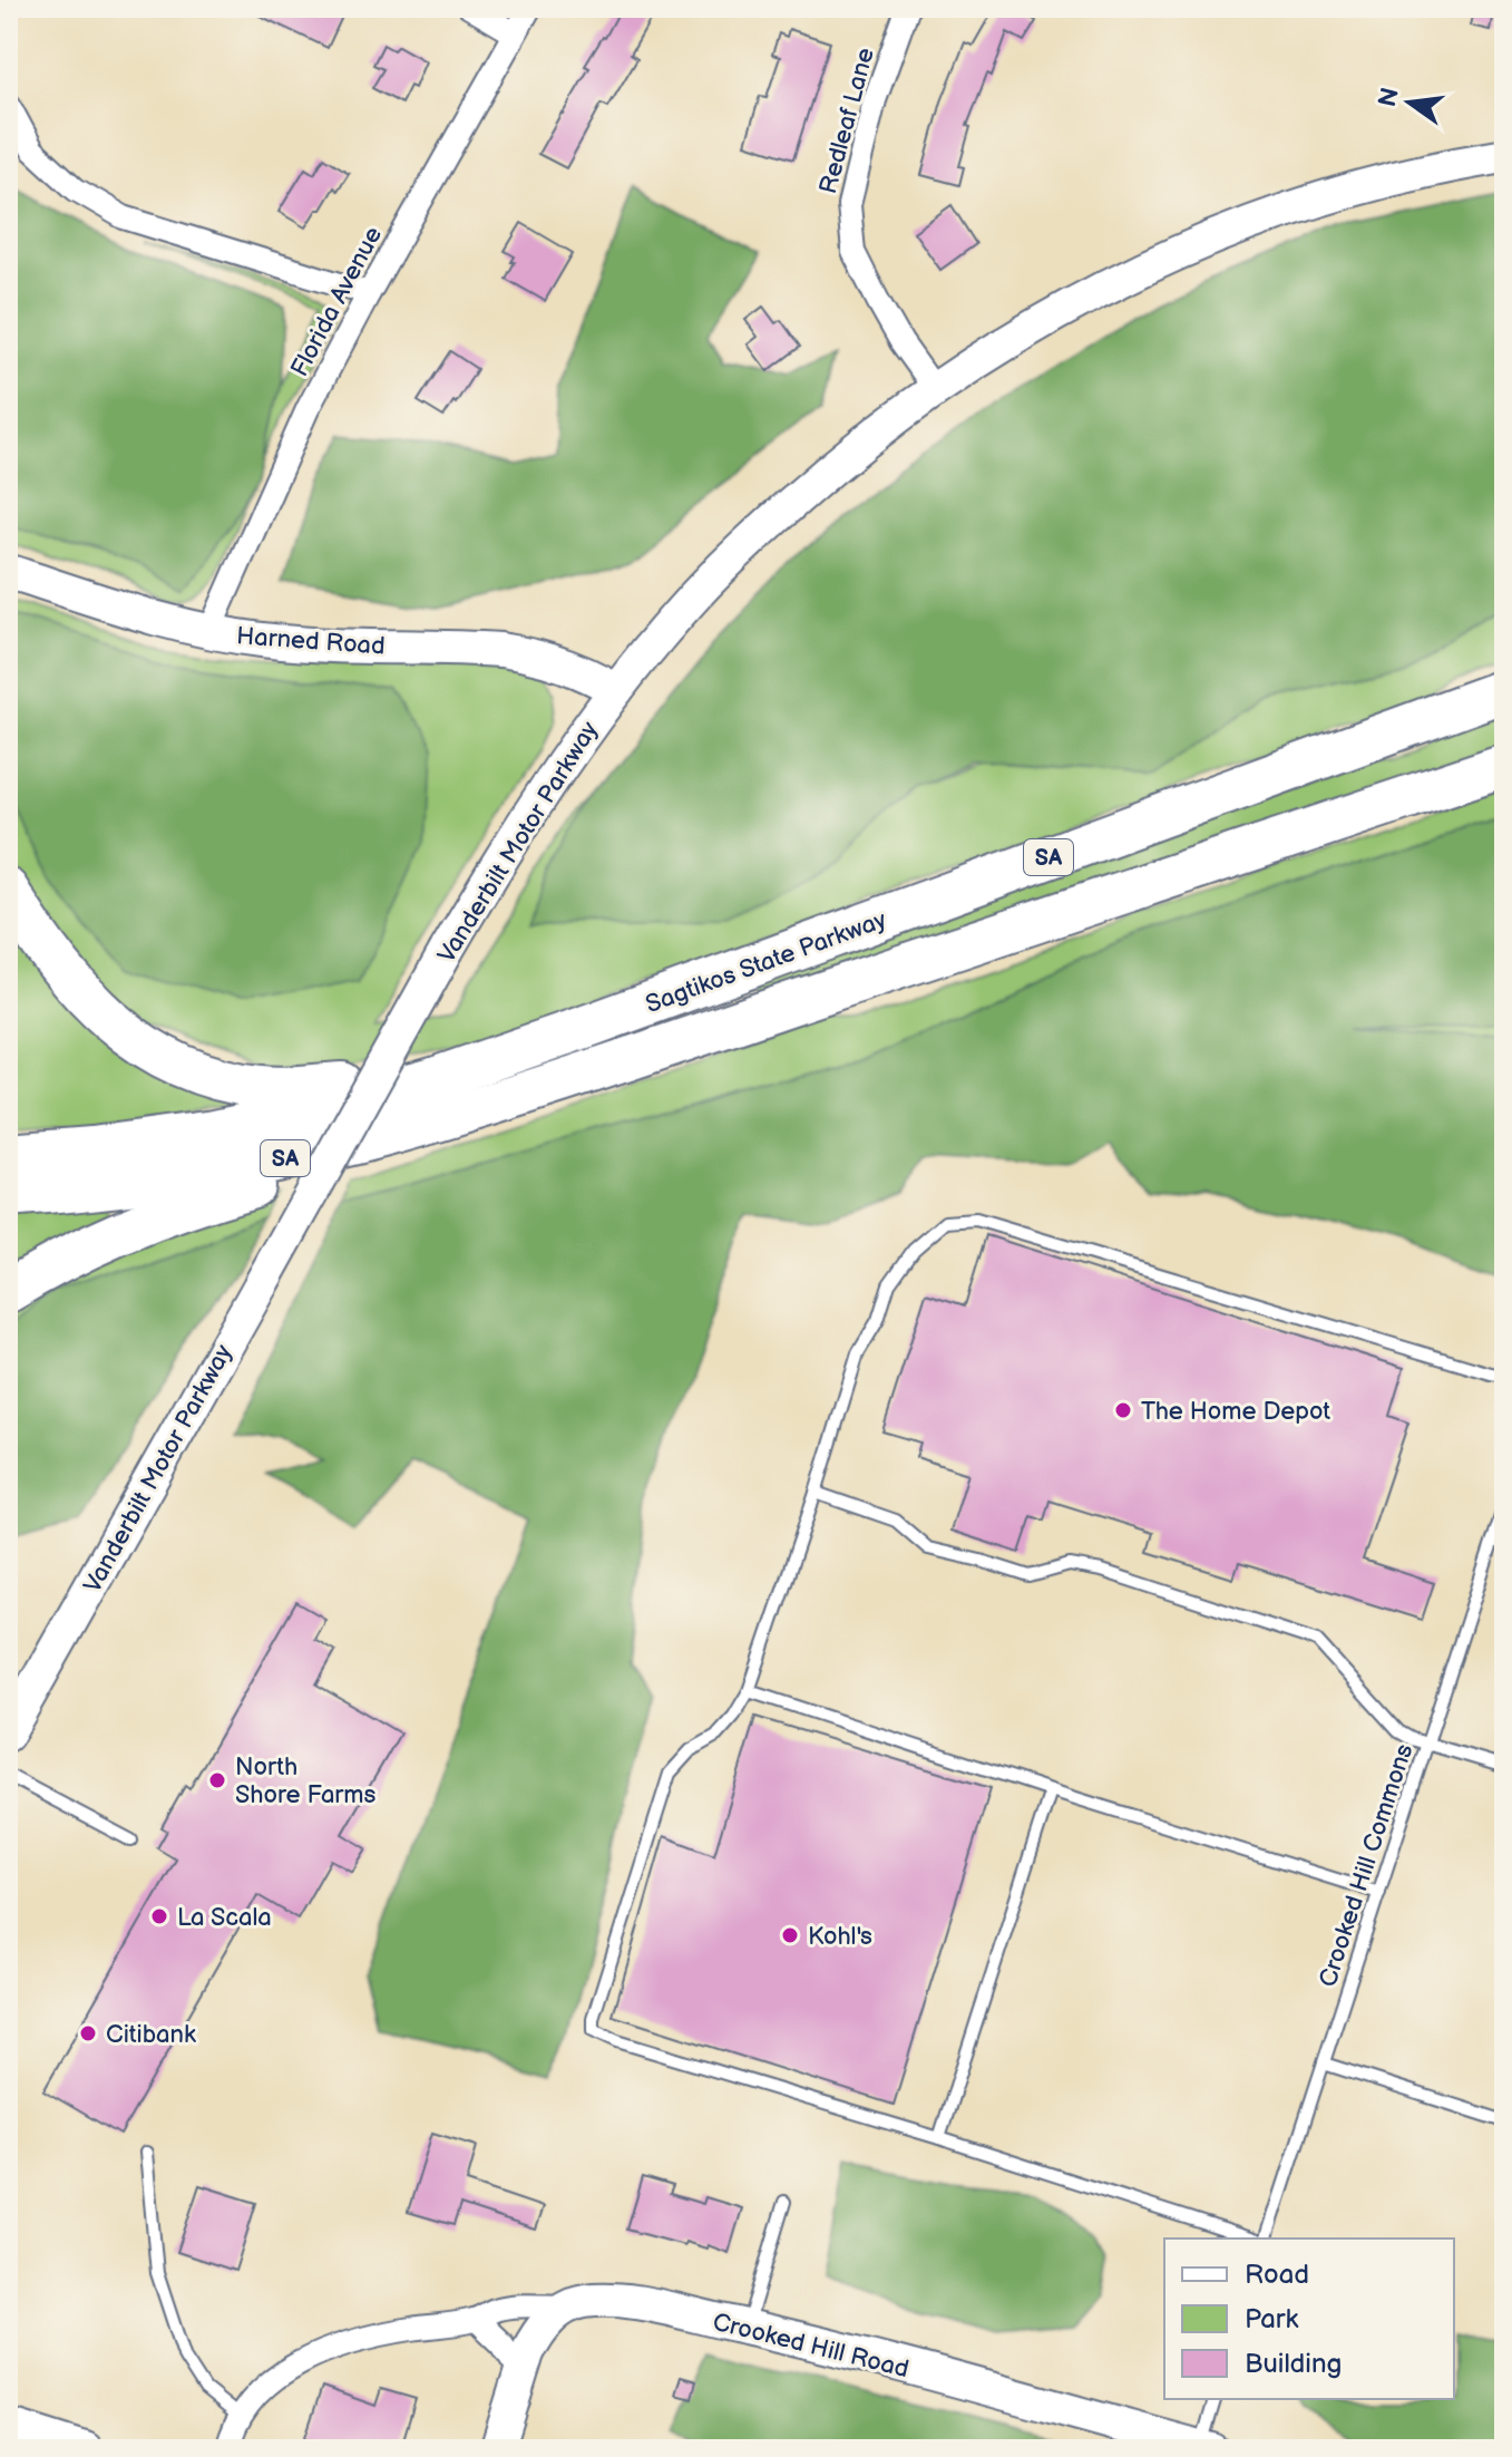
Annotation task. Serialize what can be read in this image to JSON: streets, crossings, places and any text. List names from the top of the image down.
{
  "streets": {
    "highway": ["SA", "Sagtikos State Parkway"],
    "main road": ["Harned Road", "Vanderbilt Motor Parkway", "Crooked Hill Road"],
    "street": ["Redleaf Lane", "Florida Avenue"],
    "lane": ["Crooked Hill Commons"]
  },
  "crossings": [
    ["Redleaf Lane", "Vanderbilt Motor Parkway"],
    ["Florida Avenue", "Harned Road"],
    ["Harned Road", "Vanderbilt Motor Parkway"]
  ],
  "places": [
    "The Home Depot",
    "North Shore Farms",
    "La Scala",
    "Kohl's",
    "Citibank"
  ],
  "legend": ["Road", "Park", "Building"],
  "north": "left"
}
